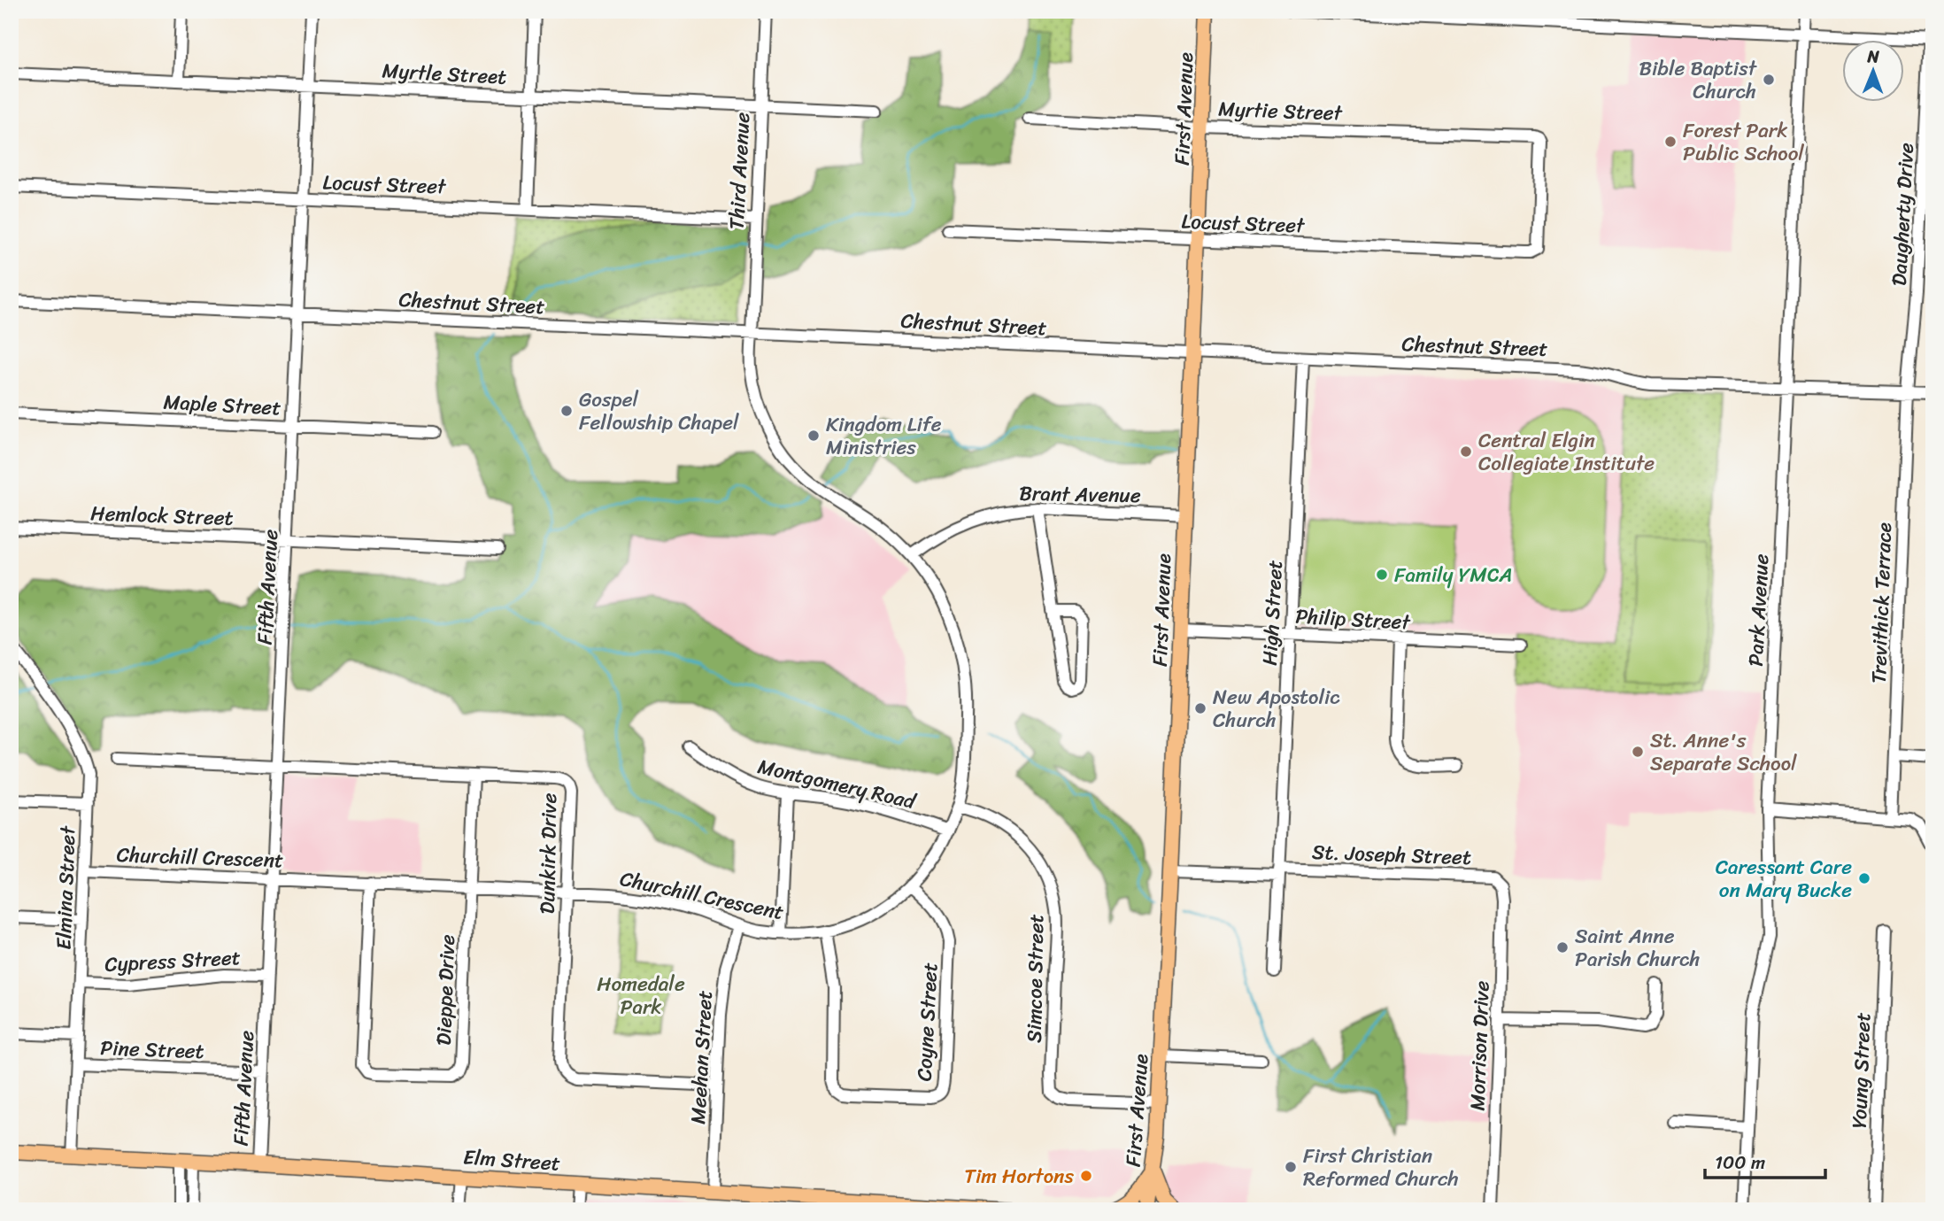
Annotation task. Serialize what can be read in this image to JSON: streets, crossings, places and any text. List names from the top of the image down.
{
  "streets": {
    "main road": ["First Avenue", "Elm Street"],
    "street": [
      "Myrtle Street",
      "Myrtie Street",
      "Third Avenue",
      "Locust Street",
      "Daugherty Drive",
      "Chestnut Street",
      "Maple Street",
      "Brant Avenue",
      "Hemlock Street",
      "Fifth Avenue",
      "Trevithick Terrace",
      "Park Avenue",
      "High Street",
      "Philip Street",
      "Montgomery Road",
      "Dunkirk Drive",
      "St. Joseph Street",
      "Churchill Crescent",
      "Elmina Street",
      "Cypress Street",
      "Simcoe Street",
      "Dieppe Drive",
      "Coyne Street",
      "Morrison Drive",
      "Pine Street",
      "Meehan Street",
      "Young Street"
    ]
  },
  "crossings": [
    ["Myrtle Street", "Third Avenue"],
    ["Myrtle Street", "Fifth Avenue"],
    ["First Avenue", "Myrtie Street"],
    ["First Avenue", "Locust Street"],
    ["First Avenue", "Chestnut Street"],
    ["First Avenue", "Brant Avenue"],
    ["First Avenue", "Philip Street"],
    ["First Avenue", "St. Joseph Street"],
    ["First Avenue", "Simcoe Street"],
    ["Myrtie Street", "Locust Street"],
    ["Third Avenue", "Locust Street"],
    ["Third Avenue", "Chestnut Street"],
    ["Third Avenue", "Churchill Crescent"],
    ["Locust Street", "Fifth Avenue"],
    ["Daugherty Drive", "Chestnut Street"],
    ["Daugherty Drive", "Trevithick Terrace"],
    ["Chestnut Street", "Fifth Avenue"],
    ["Chestnut Street", "Trevithick Terrace"],
    ["Chestnut Street", "Park Avenue"],
    ["Chestnut Street", "High Street"],
    ["Chestnut Street", "Churchill Crescent"],
    ["Maple Street", "Fifth Avenue"],
    ["Brant Avenue", "Churchill Crescent"],
    ["Hemlock Street", "Fifth Avenue"],
    ["Fifth Avenue", "Dunkirk Drive"],
    ["Fifth Avenue", "Churchill Crescent"],
    ["Fifth Avenue", "Cypress Street"],
    ["Fifth Avenue", "Pine Street"],
    ["Fifth Avenue", "Elm Street"],
    ["High Street", "Philip Street"],
    ["High Street", "St. Joseph Street"],
    ["Montgomery Road", "Churchill Crescent"],
    ["Dunkirk Drive", "Churchill Crescent"],
    ["Dunkirk Drive", "Dieppe Drive"],
    ["Dunkirk Drive", "Meehan Street"],
    ["St. Joseph Street", "Morrison Drive"],
    ["Churchill Crescent", "Elmina Street"],
    ["Churchill Crescent", "Simcoe Street"],
    ["Churchill Crescent", "Dieppe Drive"],
    ["Churchill Crescent", "Coyne Street"],
    ["Churchill Crescent", "Meehan Street"],
    ["Elmina Street", "Cypress Street"],
    ["Elmina Street", "Pine Street"],
    ["Elmina Street", "Elm Street"],
    ["Meehan Street", "Elm Street"]
  ],
  "parks": ["Homedale Park"],
  "places": [
    "Bible Baptist Church",
    "Forest Park Public School",
    "Gospel Fellowship Chapel",
    "Kingdom Life Ministries",
    "Central Elgin Collegiate Institute",
    "Family YMCA",
    "New Apostolic Church",
    "St. Anne's Separate School",
    "Caressant Care on Mary Bucke",
    "Saint Anne Parish Church",
    "First Christian Reformed Church",
    "Tim Hortons"
  ],
  "scale_bar": "100 m",
  "north": "top"
}
